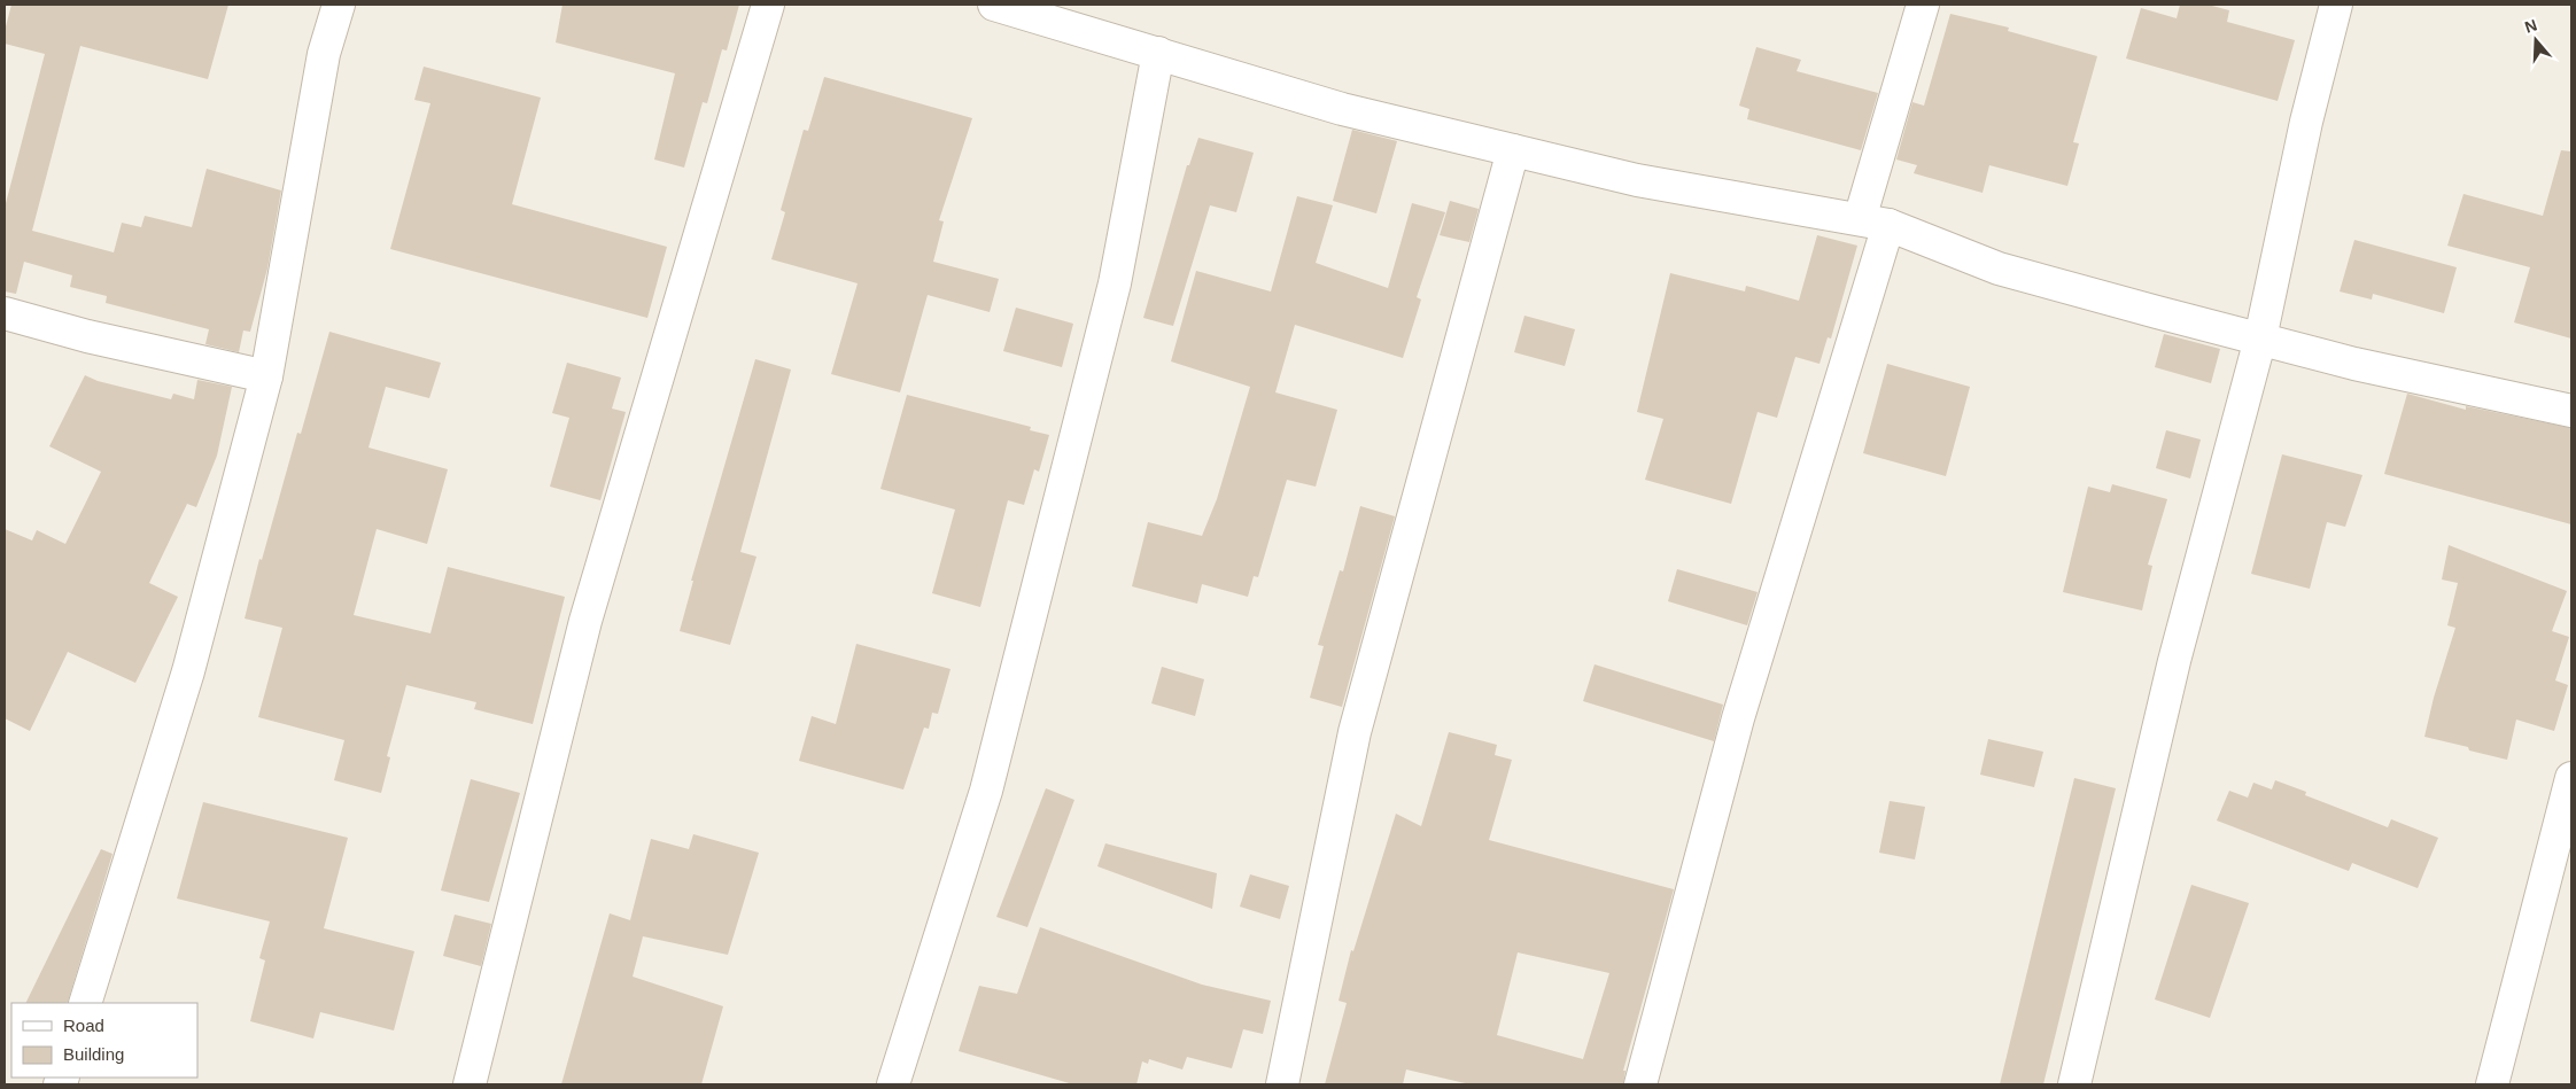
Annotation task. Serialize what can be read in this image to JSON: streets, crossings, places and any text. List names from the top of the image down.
{
  "legend": ["Road", "Building"],
  "north": "top"
}
